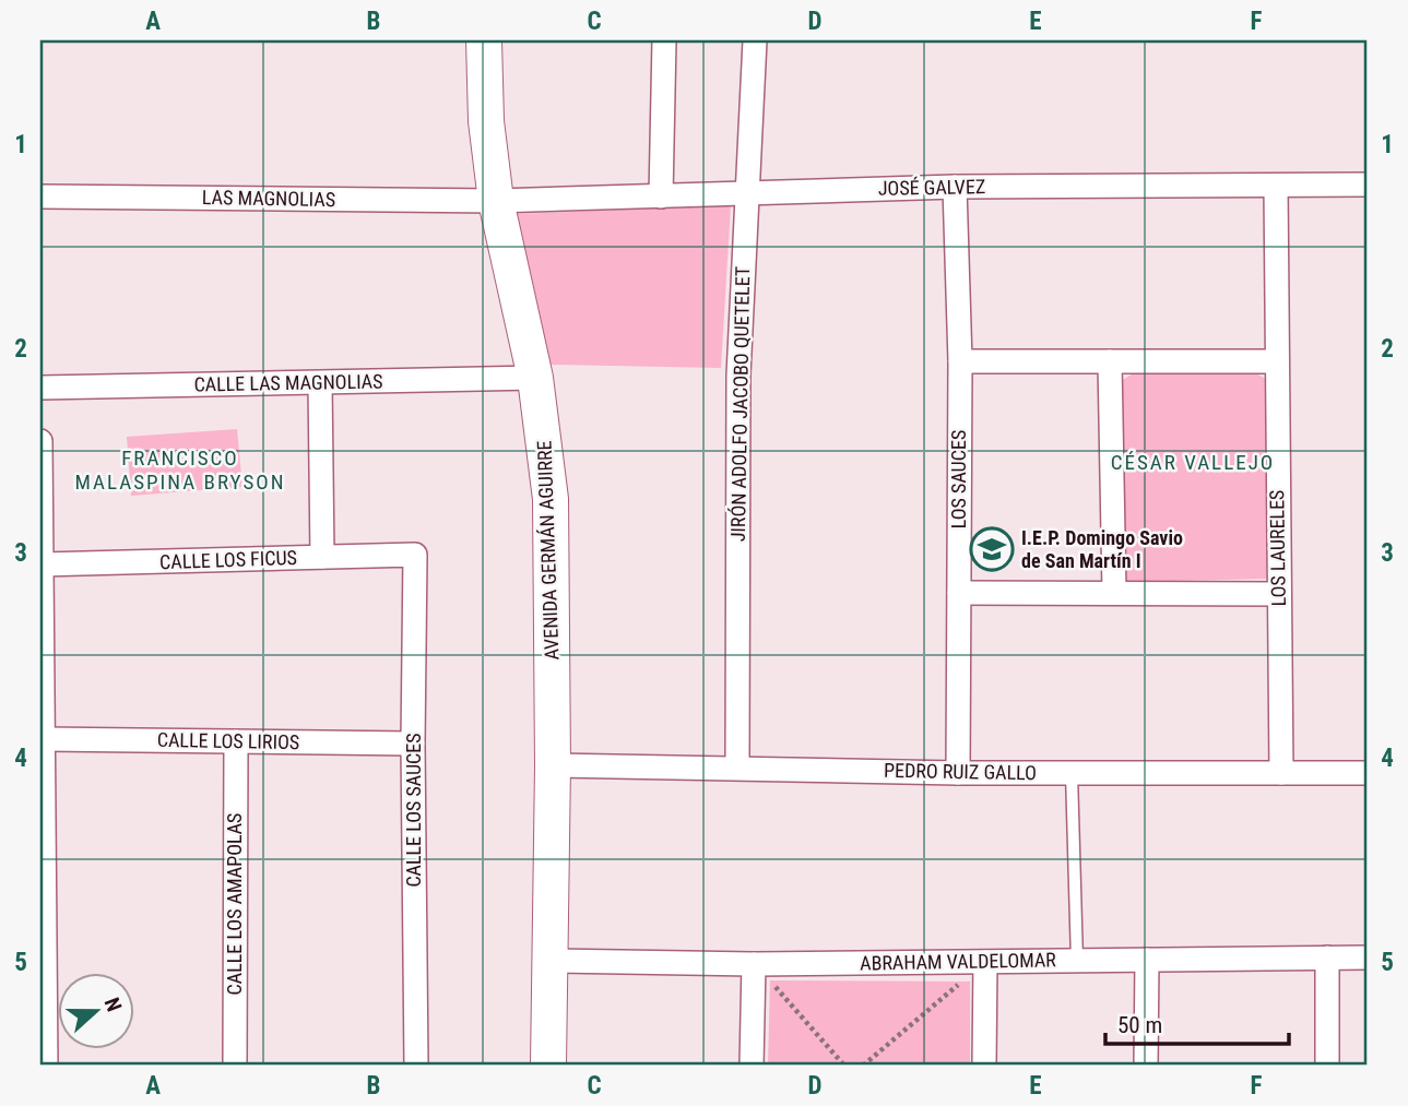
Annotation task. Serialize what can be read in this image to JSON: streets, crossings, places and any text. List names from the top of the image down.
{
  "streets": {
    "street": [
      "JOSÉ GALVEZ",
      "LAS MAGNOLIAS",
      "CALLE LAS MAGNOLIAS",
      "JIRÓN ADOLFO JACOBO QUETELET",
      "LOS SAUCES",
      "LOS LAURELES",
      "AVENIDA GERMÁN AGUIRRE",
      "CALLE LOS FICUS",
      "CALLE LOS LIRIOS",
      "PEDRO RUIZ GALLO",
      "CALLE LOS SAUCES",
      "CALLE LOS AMAPOLAS",
      "ABRAHAM VALDELOMAR"
    ]
  },
  "crossings": [
    ["JOSÉ GALVEZ", "LAS MAGNOLIAS"],
    ["JOSÉ GALVEZ", "JIRÓN ADOLFO JACOBO QUETELET"],
    ["JOSÉ GALVEZ", "LOS SAUCES"],
    ["JOSÉ GALVEZ", "LOS LAURELES"],
    ["JOSÉ GALVEZ", "AVENIDA GERMÁN AGUIRRE"],
    ["LAS MAGNOLIAS", "AVENIDA GERMÁN AGUIRRE"],
    ["CALLE LAS MAGNOLIAS", "AVENIDA GERMÁN AGUIRRE"],
    ["JIRÓN ADOLFO JACOBO QUETELET", "PEDRO RUIZ GALLO"],
    ["LOS SAUCES", "PEDRO RUIZ GALLO"],
    ["LOS LAURELES", "PEDRO RUIZ GALLO"],
    ["AVENIDA GERMÁN AGUIRRE", "PEDRO RUIZ GALLO"],
    ["AVENIDA GERMÁN AGUIRRE", "ABRAHAM VALDELOMAR"],
    ["CALLE LOS FICUS", "CALLE LOS SAUCES"],
    ["CALLE LOS LIRIOS", "CALLE LOS SAUCES"],
    ["CALLE LOS LIRIOS", "CALLE LOS AMAPOLAS"]
  ],
  "districts": ["FRANCISCO MALASPINA BRYSON", "CÉSAR VALLEJO"],
  "places": {
    "school or university": ["I.E.P. Domingo Savio de San Martín I"]
  },
  "scale_bar": "50 m",
  "north": "right",
  "grid": {
    "columns": [
      "A",
      "B",
      "C",
      "D",
      "E",
      "F"
    ],
    "rows": [
      "1",
      "2",
      "3",
      "4",
      "5"
    ]
  }
}
